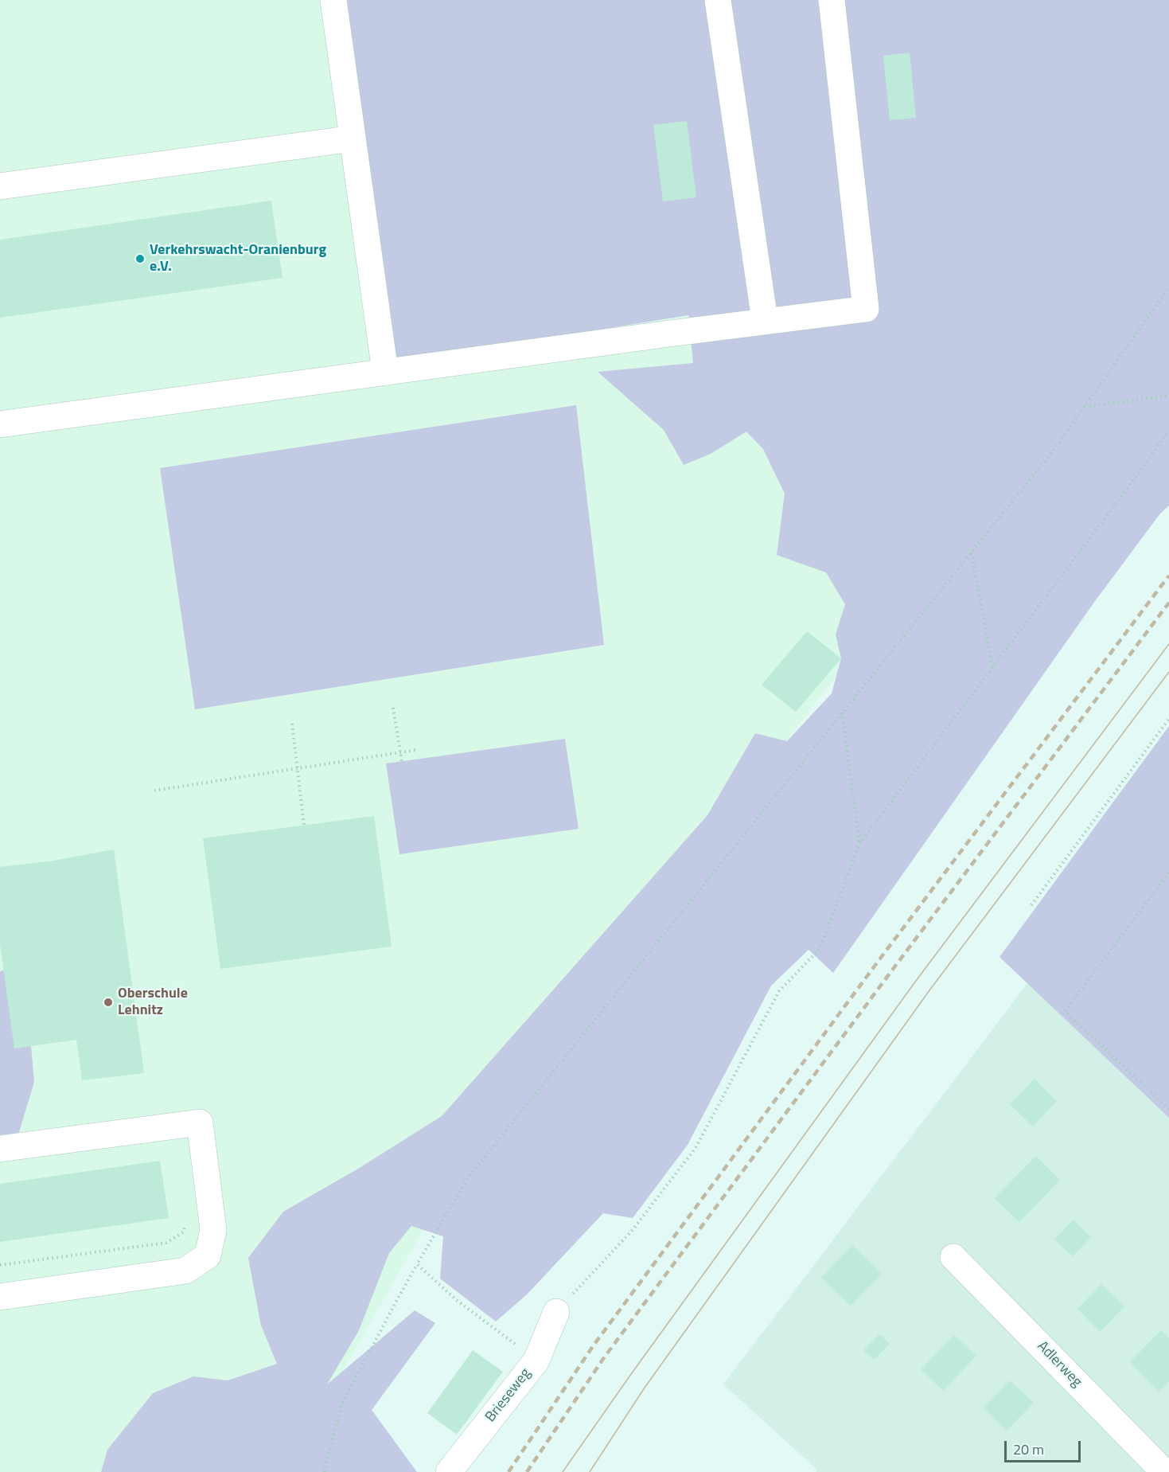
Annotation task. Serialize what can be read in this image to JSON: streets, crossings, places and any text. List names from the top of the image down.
{
  "streets": {
    "street": ["Adlerweg", "Brieseweg"]
  },
  "places": ["Verkehrswacht-Oranienburg e.V.", "Oberschule Lehnitz"],
  "scale_bar": "20 m"
}
